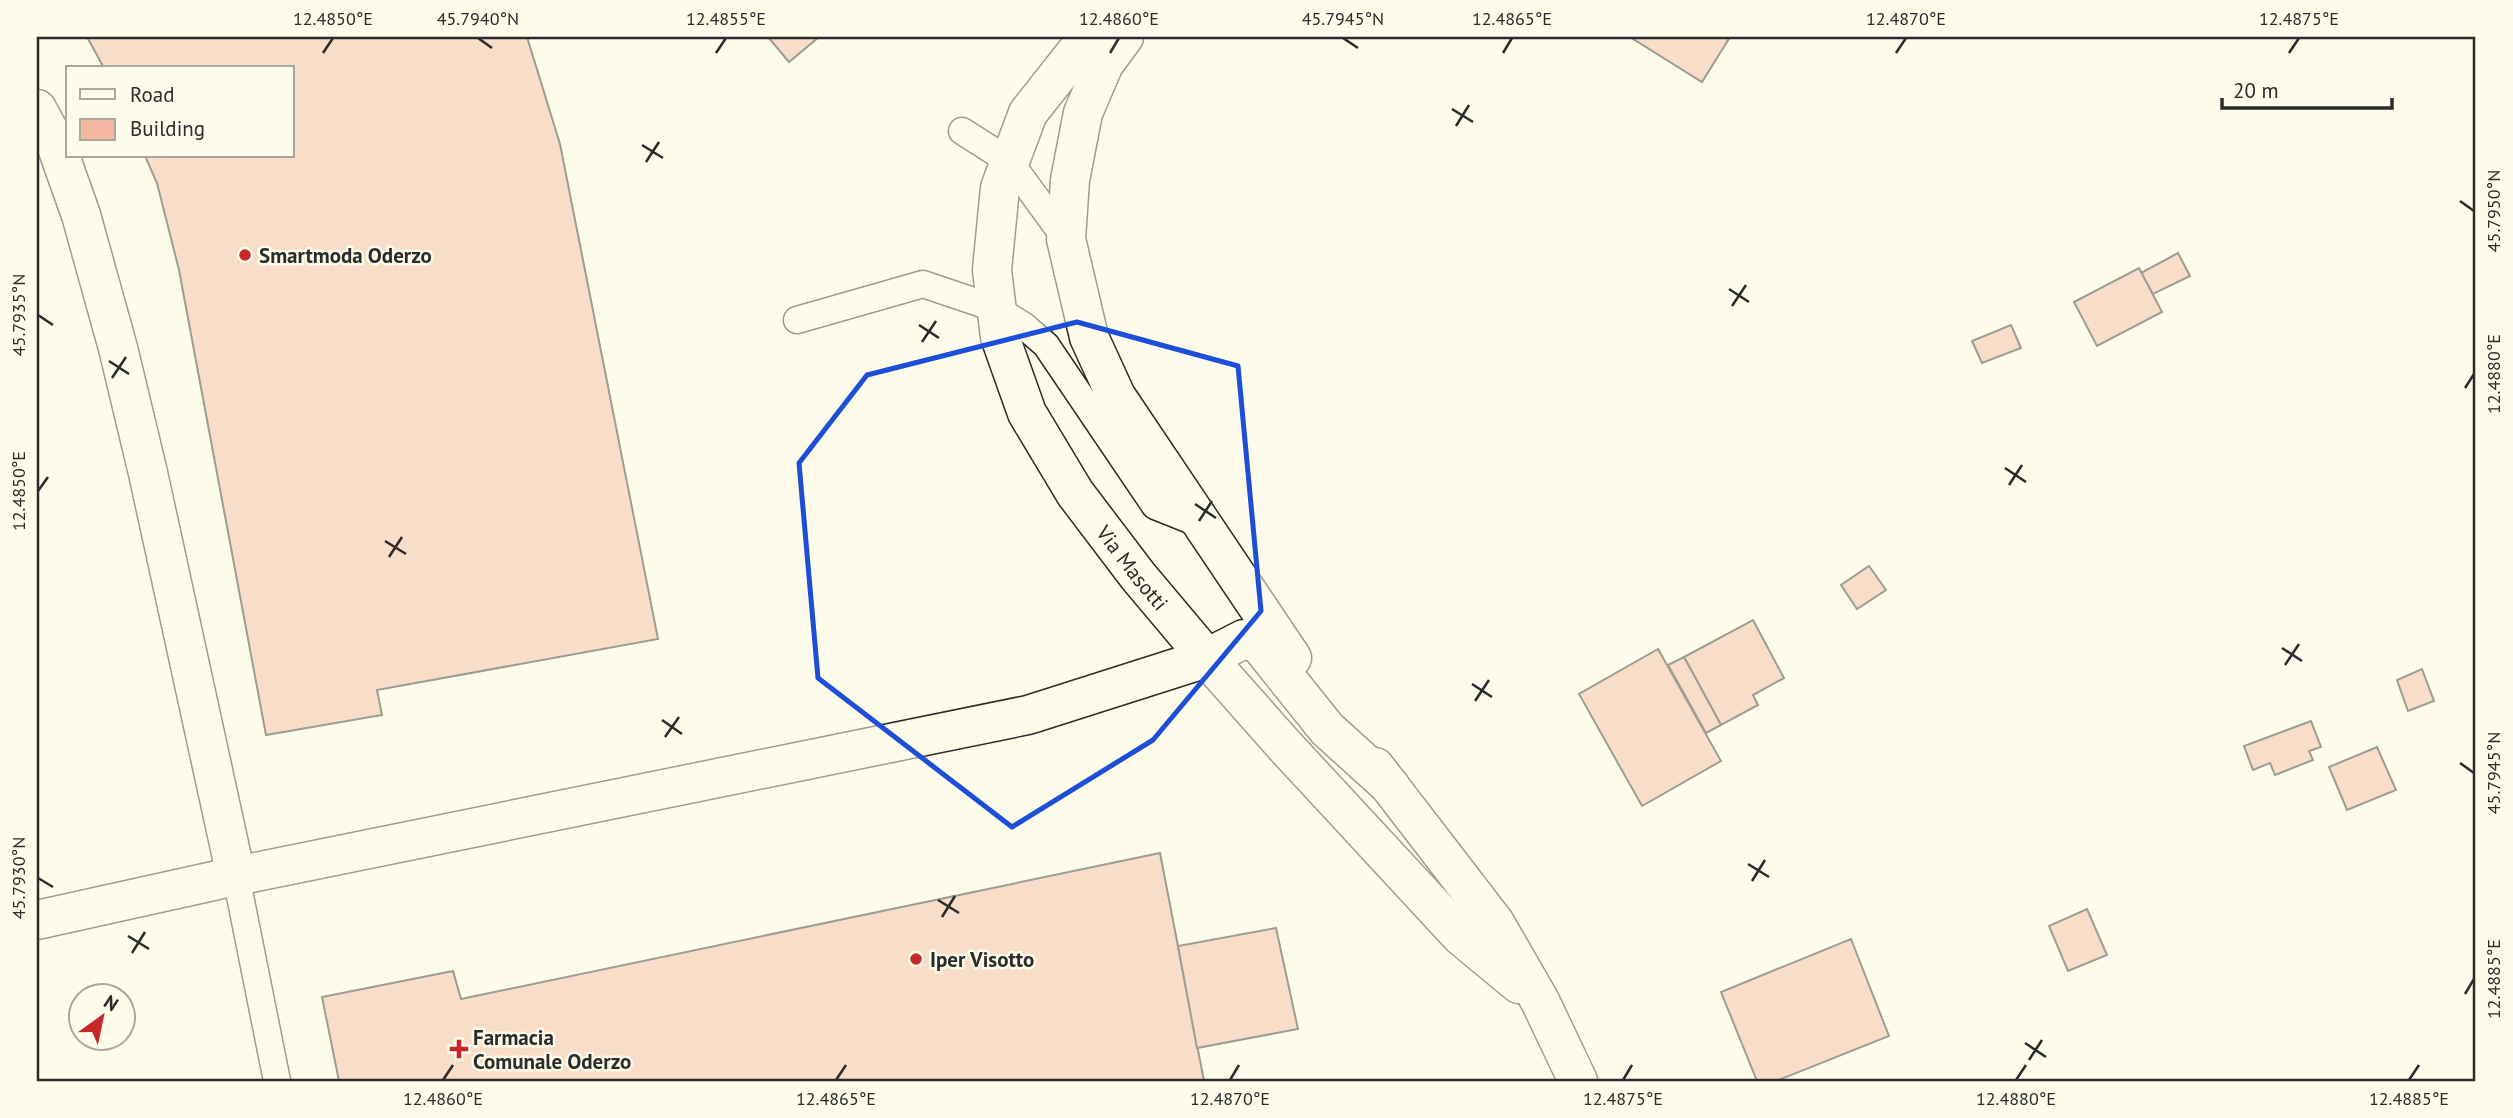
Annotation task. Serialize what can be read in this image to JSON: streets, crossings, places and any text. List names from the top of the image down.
{
  "streets": {
    "street": ["Via Masotti"]
  },
  "places": {
    "other": ["Smartmoda Oderzo", "Iper Visotto"],
    "health": ["Farmacia Comunale Oderzo"]
  },
  "legend": ["Road", "Building"],
  "scale_bar": "20 m",
  "north": "top right",
  "coordinates": [
    "12.4850°E",
    "45.7940°N",
    "12.4855°E",
    "12.4860°E",
    "45.7945°N",
    "12.4865°E",
    "12.4870°E",
    "12.4875°E",
    "45.7950°N",
    "45.7935°N",
    "12.4880°E",
    "45.7930°N",
    "12.4885°E"
  ]
}
